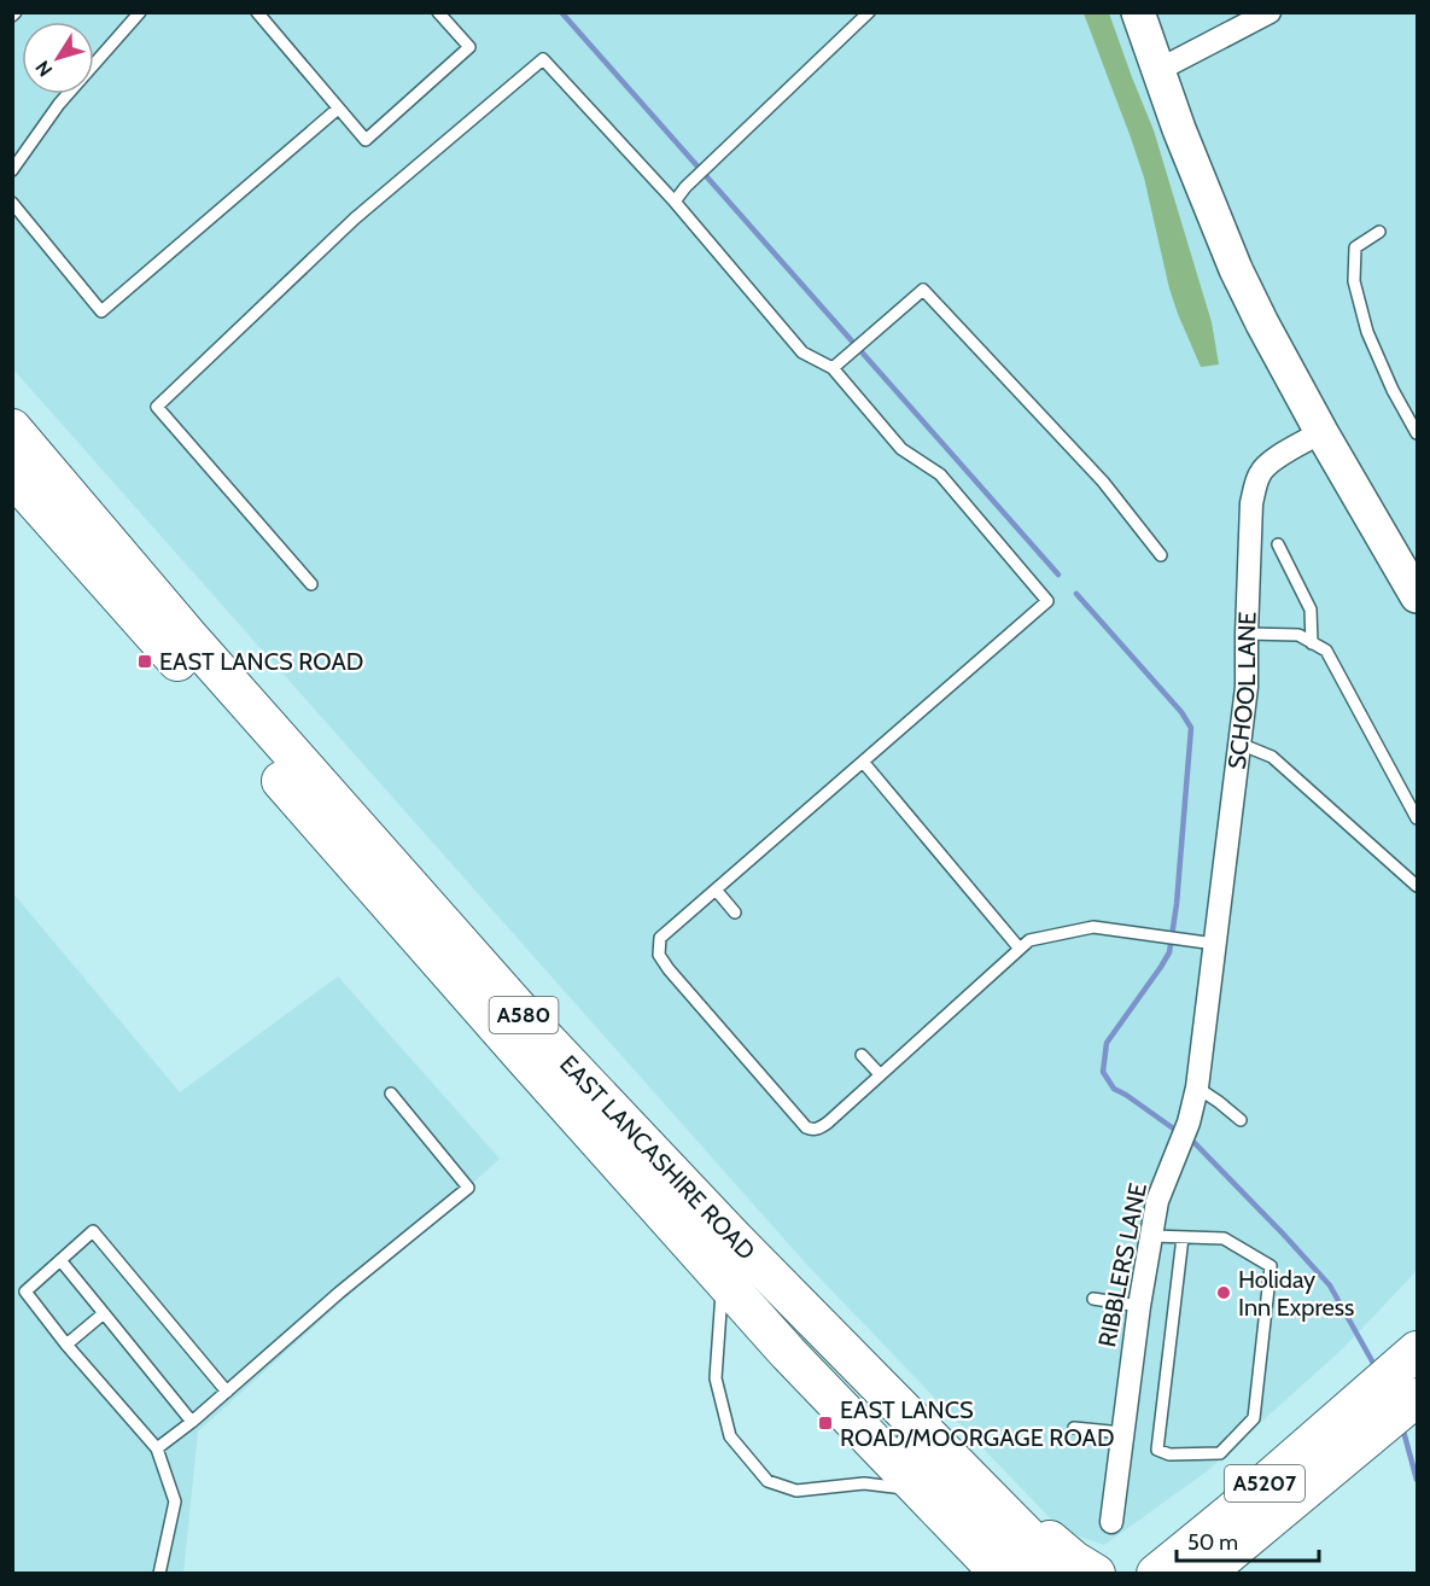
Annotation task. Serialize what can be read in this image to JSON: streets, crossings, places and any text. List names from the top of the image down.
{
  "streets": {
    "highway": ["A580", "EAST LANCASHIRE ROAD", "A5207"],
    "street": ["SCHOOL LANE", "RIBBLERS LANE"]
  },
  "crossings": [
    ["SCHOOL LANE", "RIBBLERS LANE"]
  ],
  "places": {
    "transit": ["EAST LANCS ROAD", "EAST LANCS ROAD/MOORGAGE ROAD"],
    "other": ["Holiday Inn Express"]
  },
  "scale_bar": "50 m",
  "north": "bottom left"
}
